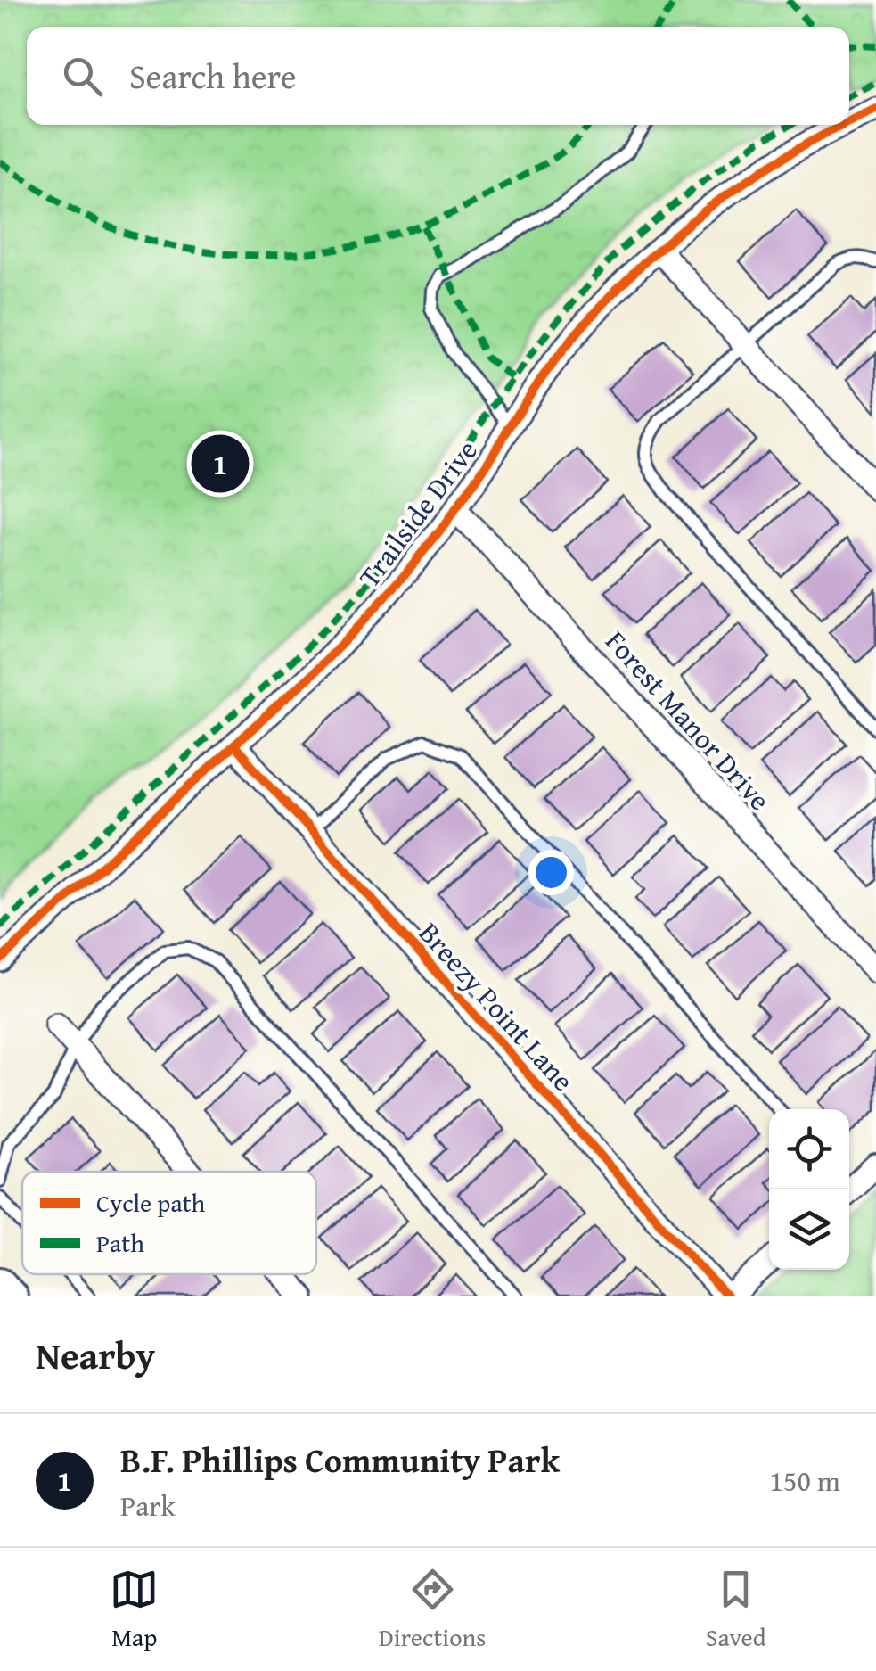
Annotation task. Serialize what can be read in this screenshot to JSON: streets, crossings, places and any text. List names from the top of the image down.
{
  "streets": {
    "street": ["Trailside Drive", "Forest Manor Drive", "Breezy Point Lane"]
  },
  "crossings": [
    ["Trailside Drive", "Forest Manor Drive"],
    ["Trailside Drive", "Breezy Point Lane"]
  ],
  "legend": ["Cycle path", "Path"],
  "page": {
    "search": "Search here",
    "pins": "1",
    "heading": "Nearby",
    "list": [
      {
        "mark": "1",
        "name": "B.F. Phillips Community Park",
        "note": "Park",
        "value": "150 m"
      }
    ],
    "nav": ["Map", "Directions", "Saved"]
  }
}
